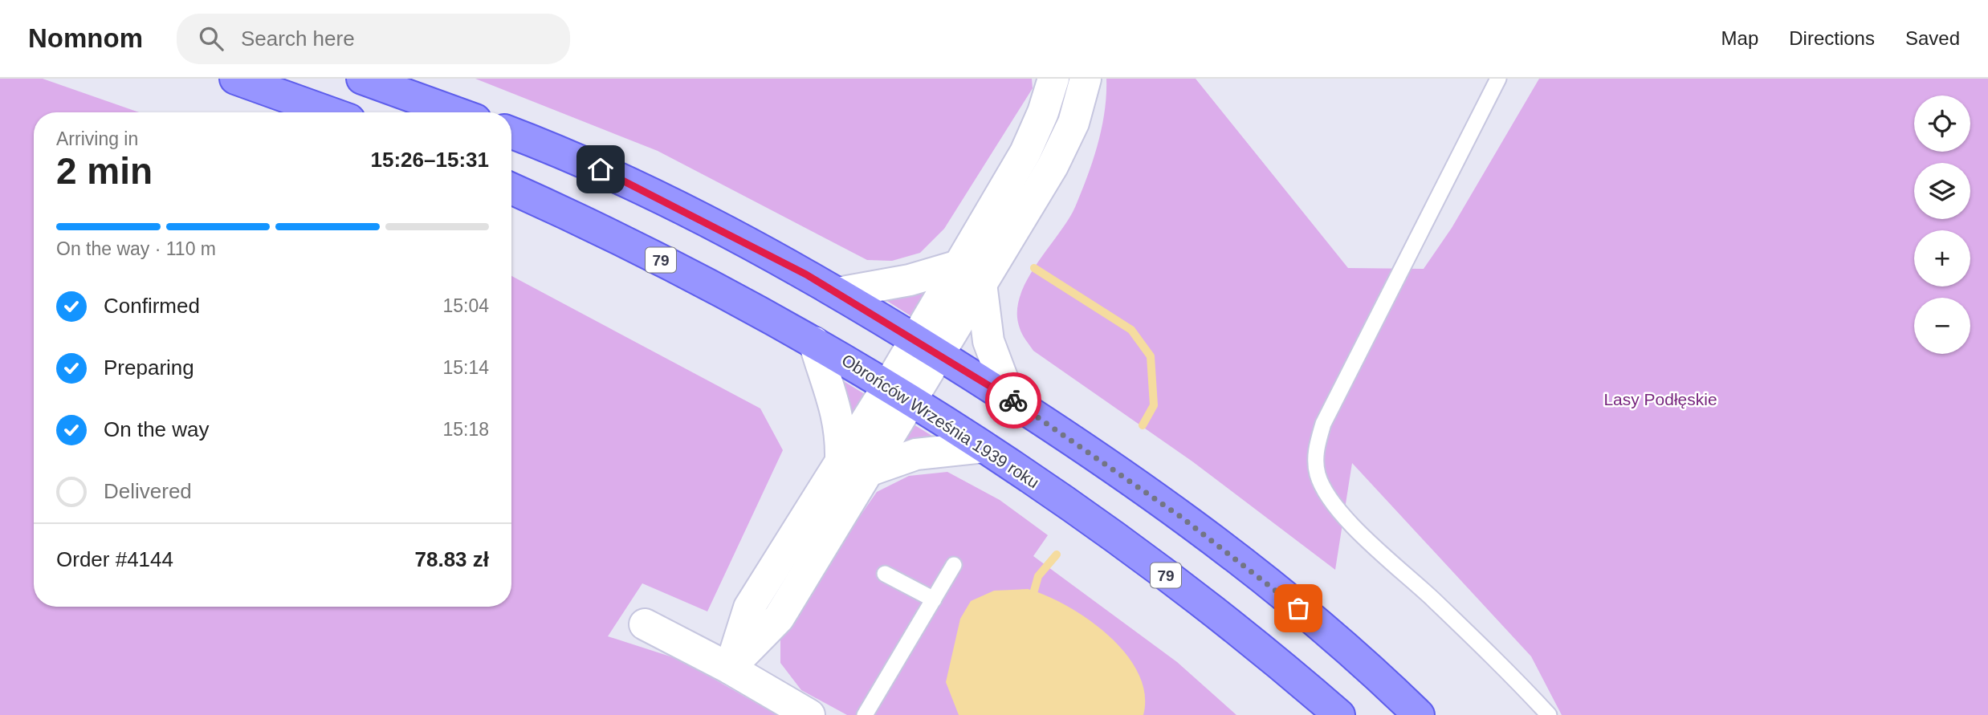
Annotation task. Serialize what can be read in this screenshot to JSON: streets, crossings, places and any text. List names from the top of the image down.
{
  "streets": {
    "main road": ["79", "Obrońców Września 1939 roku"]
  },
  "parks": ["Lasy Podłęskie"],
  "page": {
    "header": "Nomnom",
    "search": "Search here",
    "nav": ["Map", "Directions", "Saved"],
    "map_buttons": ["+", "−"],
    "heading": ["2 min", "Arriving in", "15:26–15:31"],
    "panel": ["Order #4144", "78.83 zł"],
    "bar": "On the way · 110 m",
    "list": [
      ["Confirmed", "15:04"],
      ["Preparing", "15:14"],
      ["On the way", "15:18"],
      "Delivered"
    ]
  }
}
